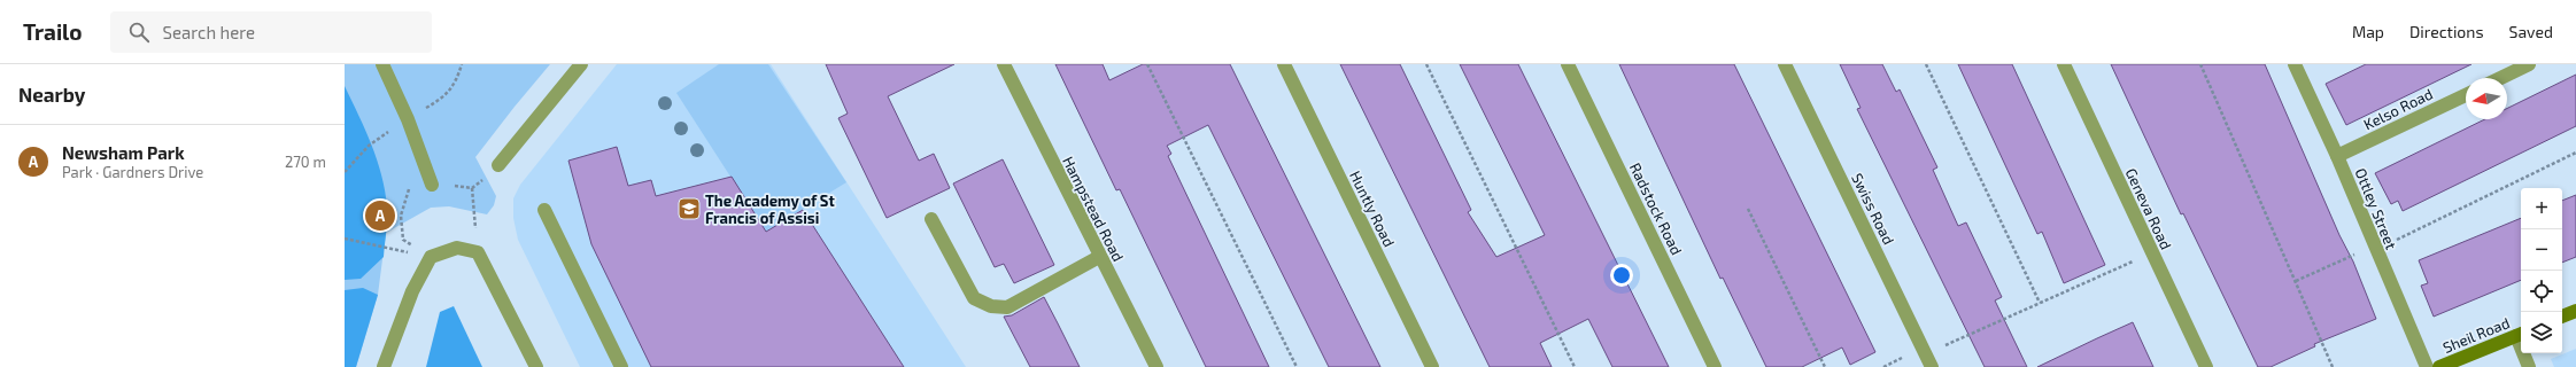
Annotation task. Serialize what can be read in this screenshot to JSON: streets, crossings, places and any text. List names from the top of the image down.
{
  "streets": {
    "main road": ["Sheil Road"],
    "street": [
      "Kelso Road",
      "Hampstead Road",
      "Huntly Road",
      "Radstock Road",
      "Swiss Road",
      "Geneva Road",
      "Ottley Street"
    ]
  },
  "crossings": [
    ["Kelso Road", "Ottley Street"]
  ],
  "places": {
    "school or university": ["The Academy of St Francis of Assisi"]
  },
  "north": "left",
  "page": {
    "header": "Trailo",
    "search": "Search here",
    "nav": ["Map", "Directions", "Saved"],
    "heading": "Nearby",
    "list": [
      {
        "mark": "A",
        "name": "Newsham Park",
        "note": "Park · Gardners Drive",
        "value": "270 m"
      }
    ],
    "map_buttons": ["+", "−"],
    "pins": "A"
  }
}
